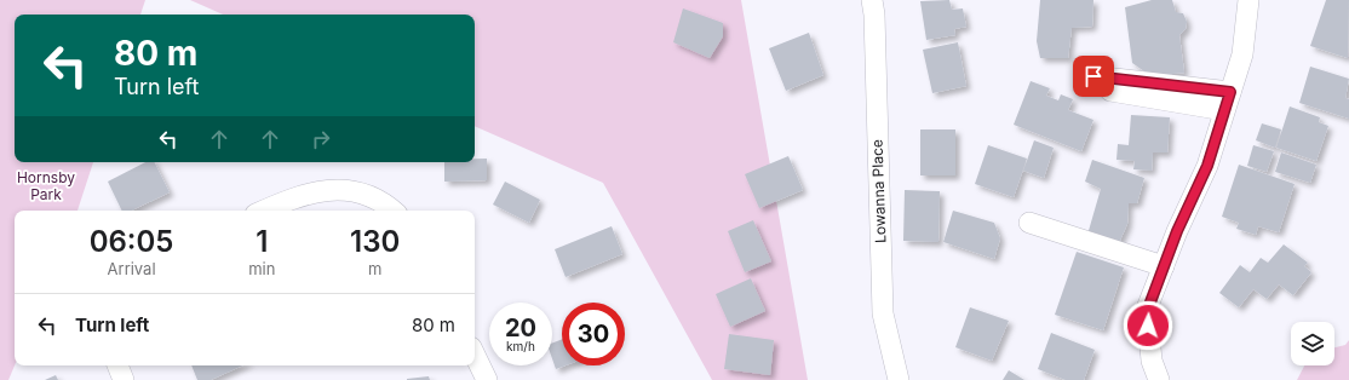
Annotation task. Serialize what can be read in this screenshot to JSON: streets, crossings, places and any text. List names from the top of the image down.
{
  "streets": {
    "street": ["Lowanna Place"]
  },
  "parks": ["Hornsby Park"],
  "page": {
    "turn": ["80 m", "Turn left"],
    "eta": [
      "06:05",
      "Arrival",
      "1",
      "min",
      "130",
      "m"
    ],
    "list": [
      {
        "name": "Turn left",
        "value": "80 m"
      }
    ],
    "speed": "20 km/h",
    "limit": "30"
  }
}
